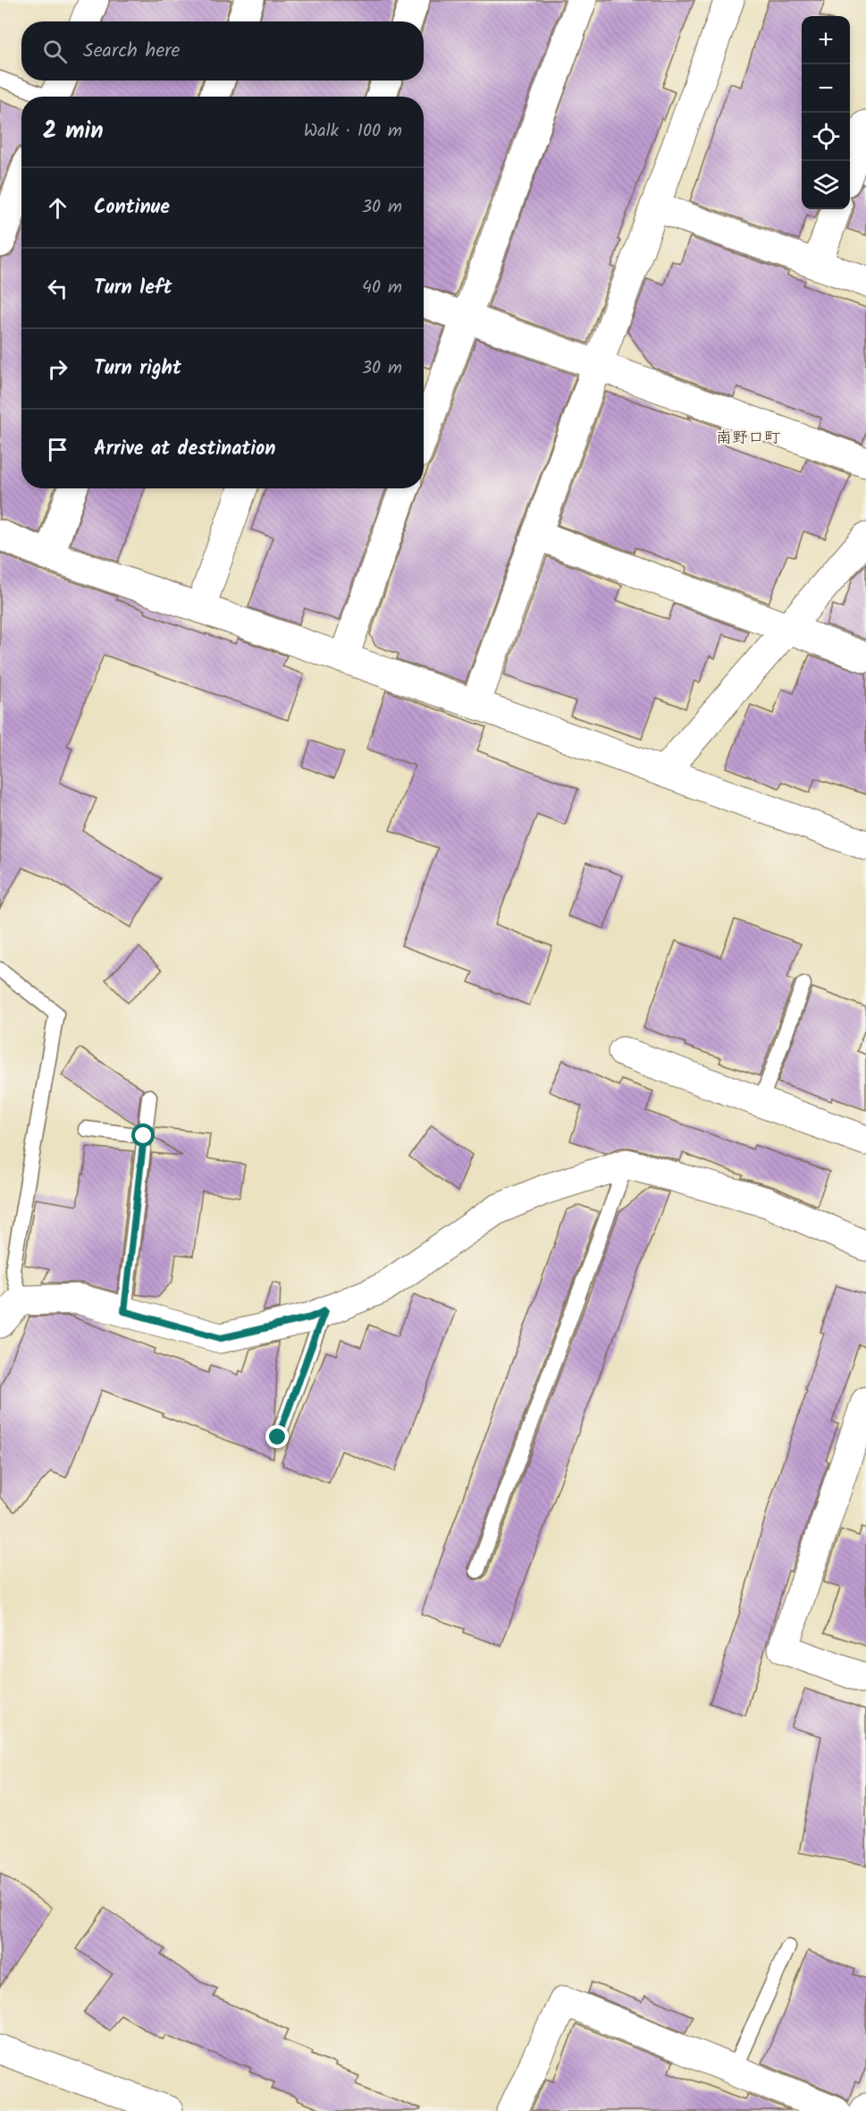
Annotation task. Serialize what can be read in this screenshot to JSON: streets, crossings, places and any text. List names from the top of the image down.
{
  "districts": ["南野口町"],
  "page": {
    "map_buttons": ["+", "−"],
    "search": "Search here",
    "heading": ["2 min", "Walk · 100 m"],
    "list": [
      ["Continue", "30 m"],
      ["Turn left", "40 m"],
      ["Turn right", "30 m"],
      "Arrive at destination"
    ]
  }
}
